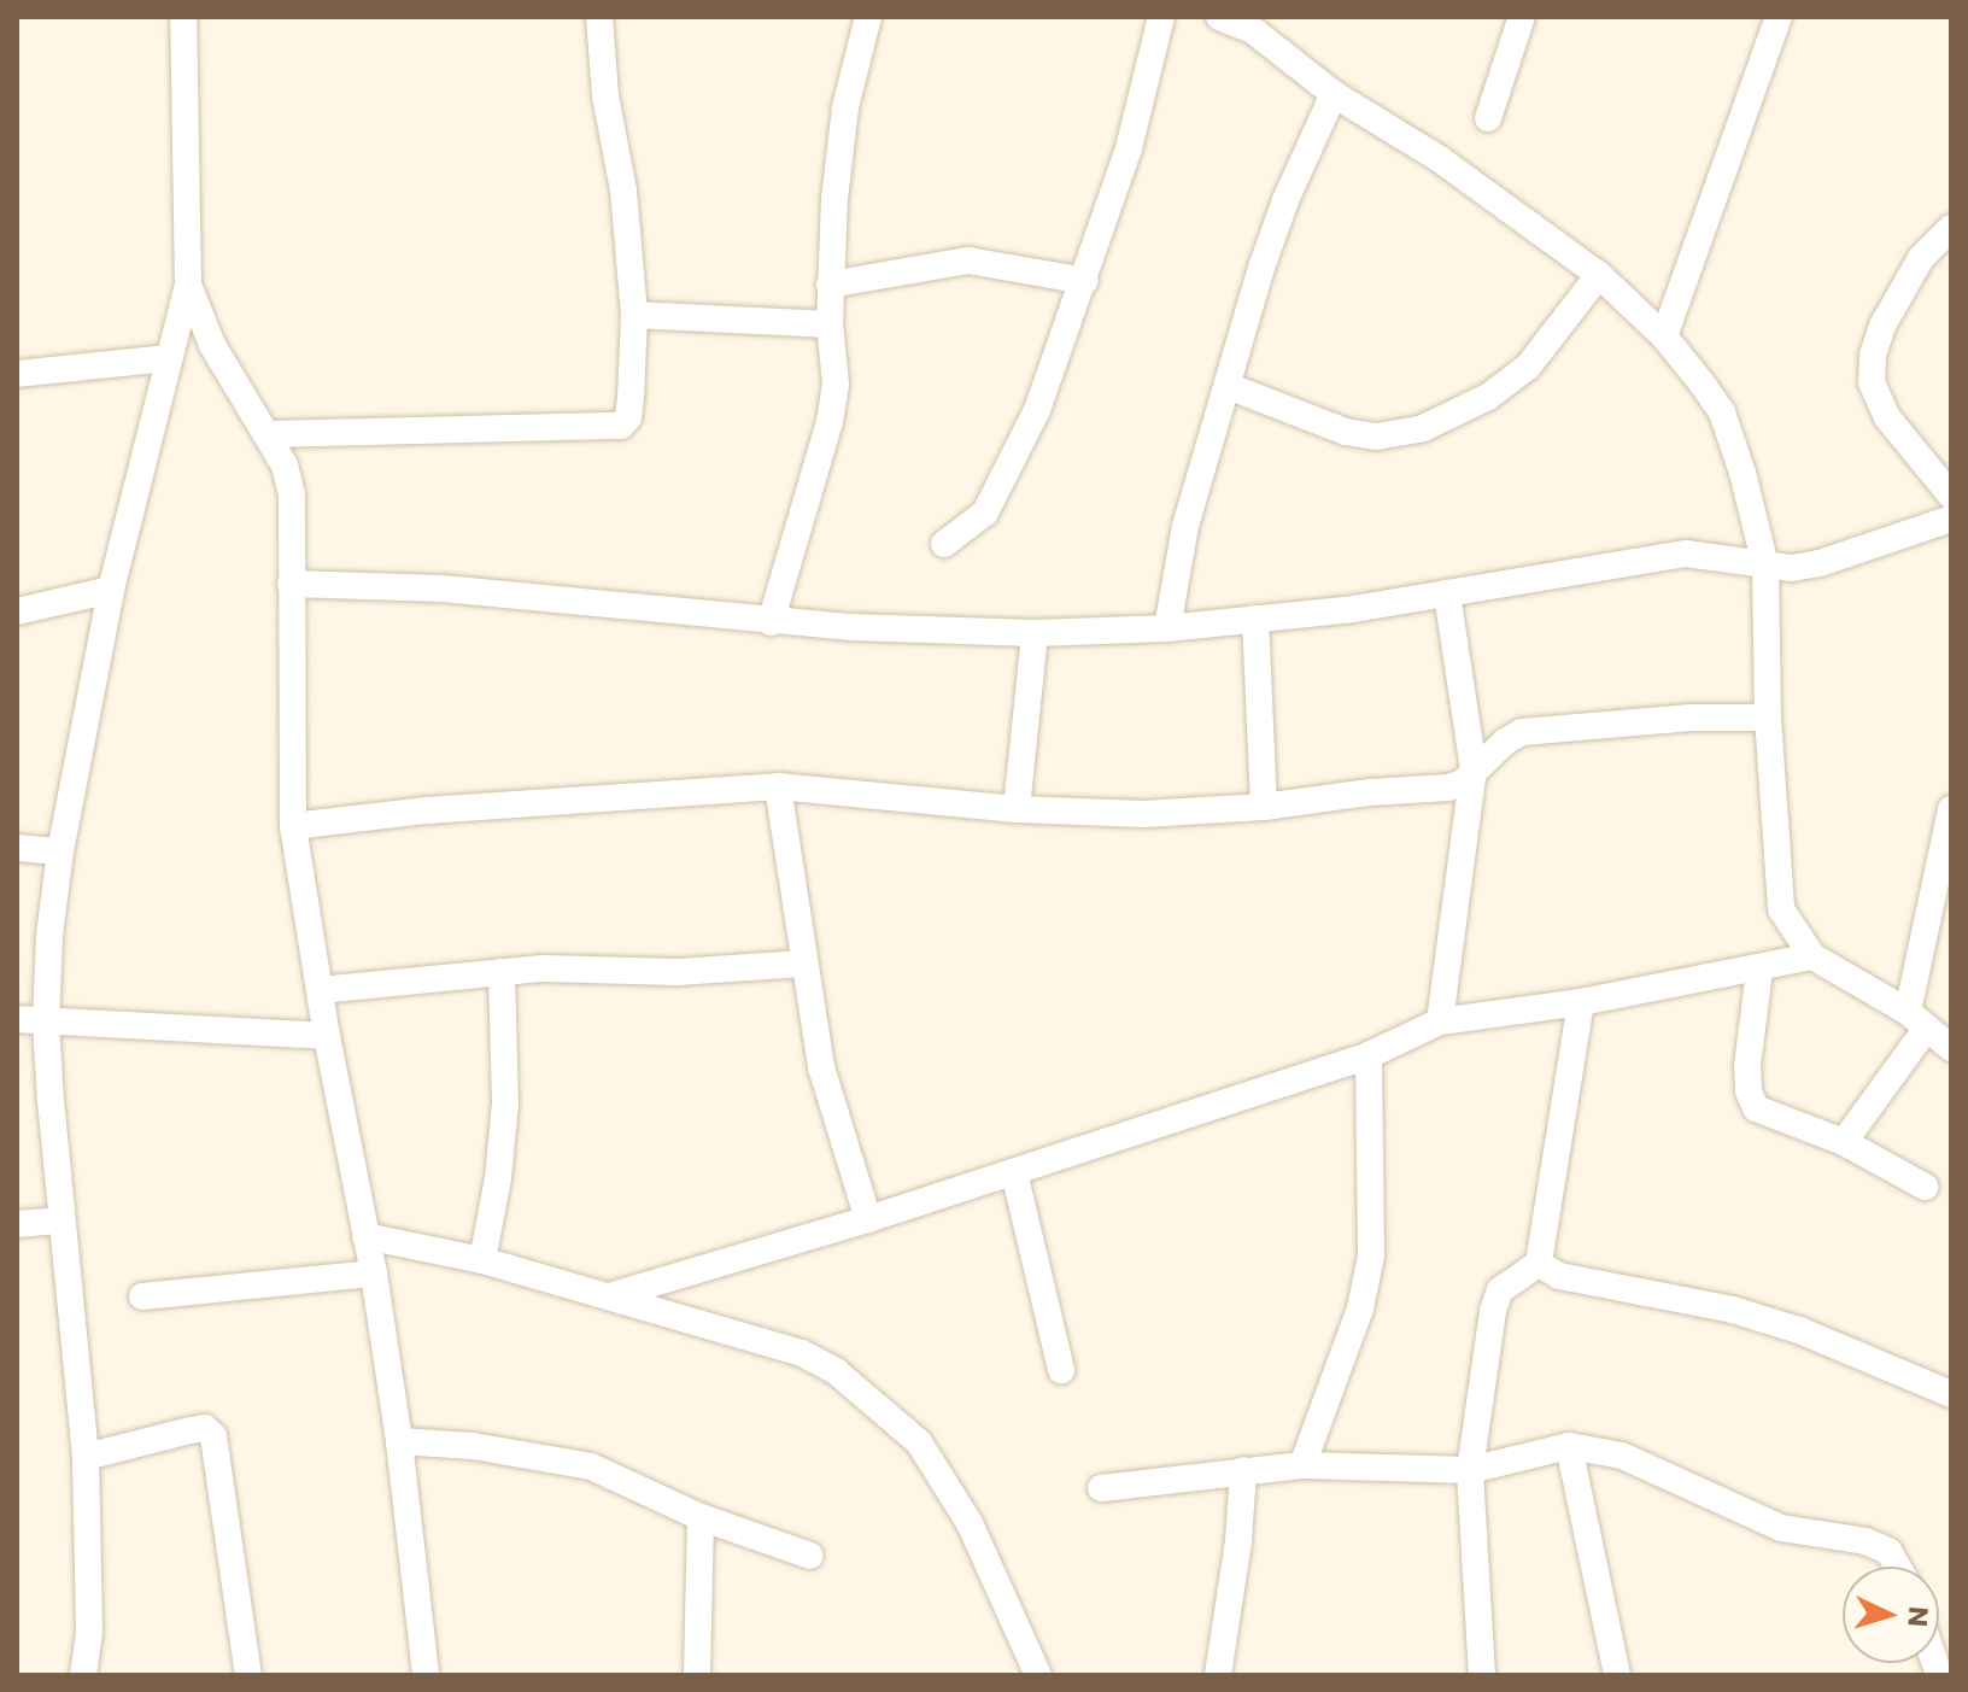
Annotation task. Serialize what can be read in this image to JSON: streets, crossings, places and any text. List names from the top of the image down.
{
  "north": "right"
}
